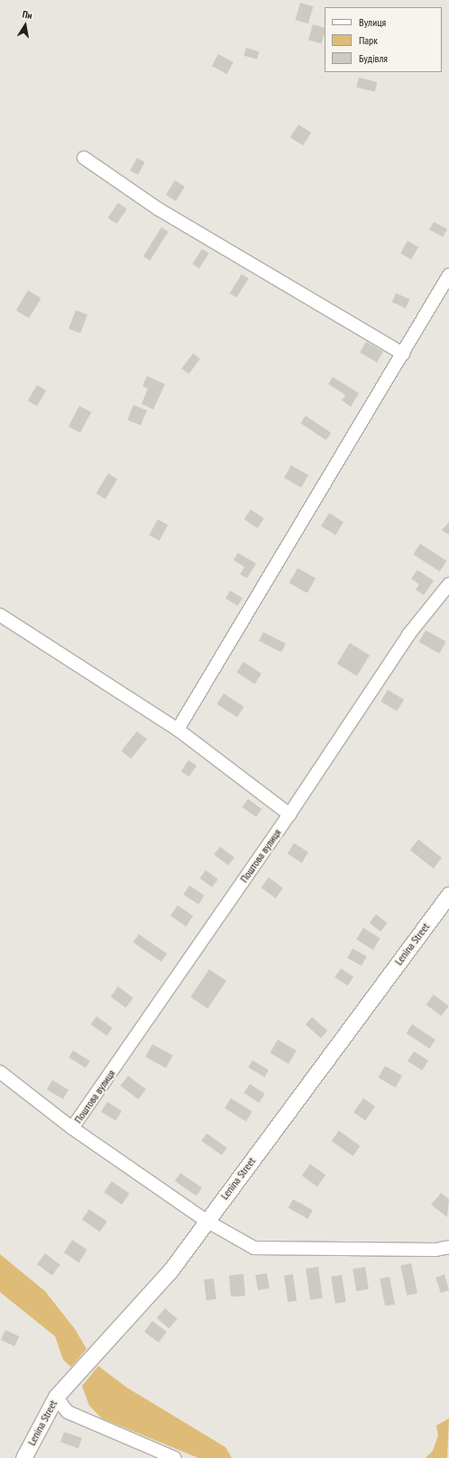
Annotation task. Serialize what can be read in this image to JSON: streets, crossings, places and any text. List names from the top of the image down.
{
  "streets": {
    "street": ["Поштова вулиця", "Lenina Street"]
  },
  "legend": ["Вулиця", "Парк", "Будівля"],
  "north": "top"
}
